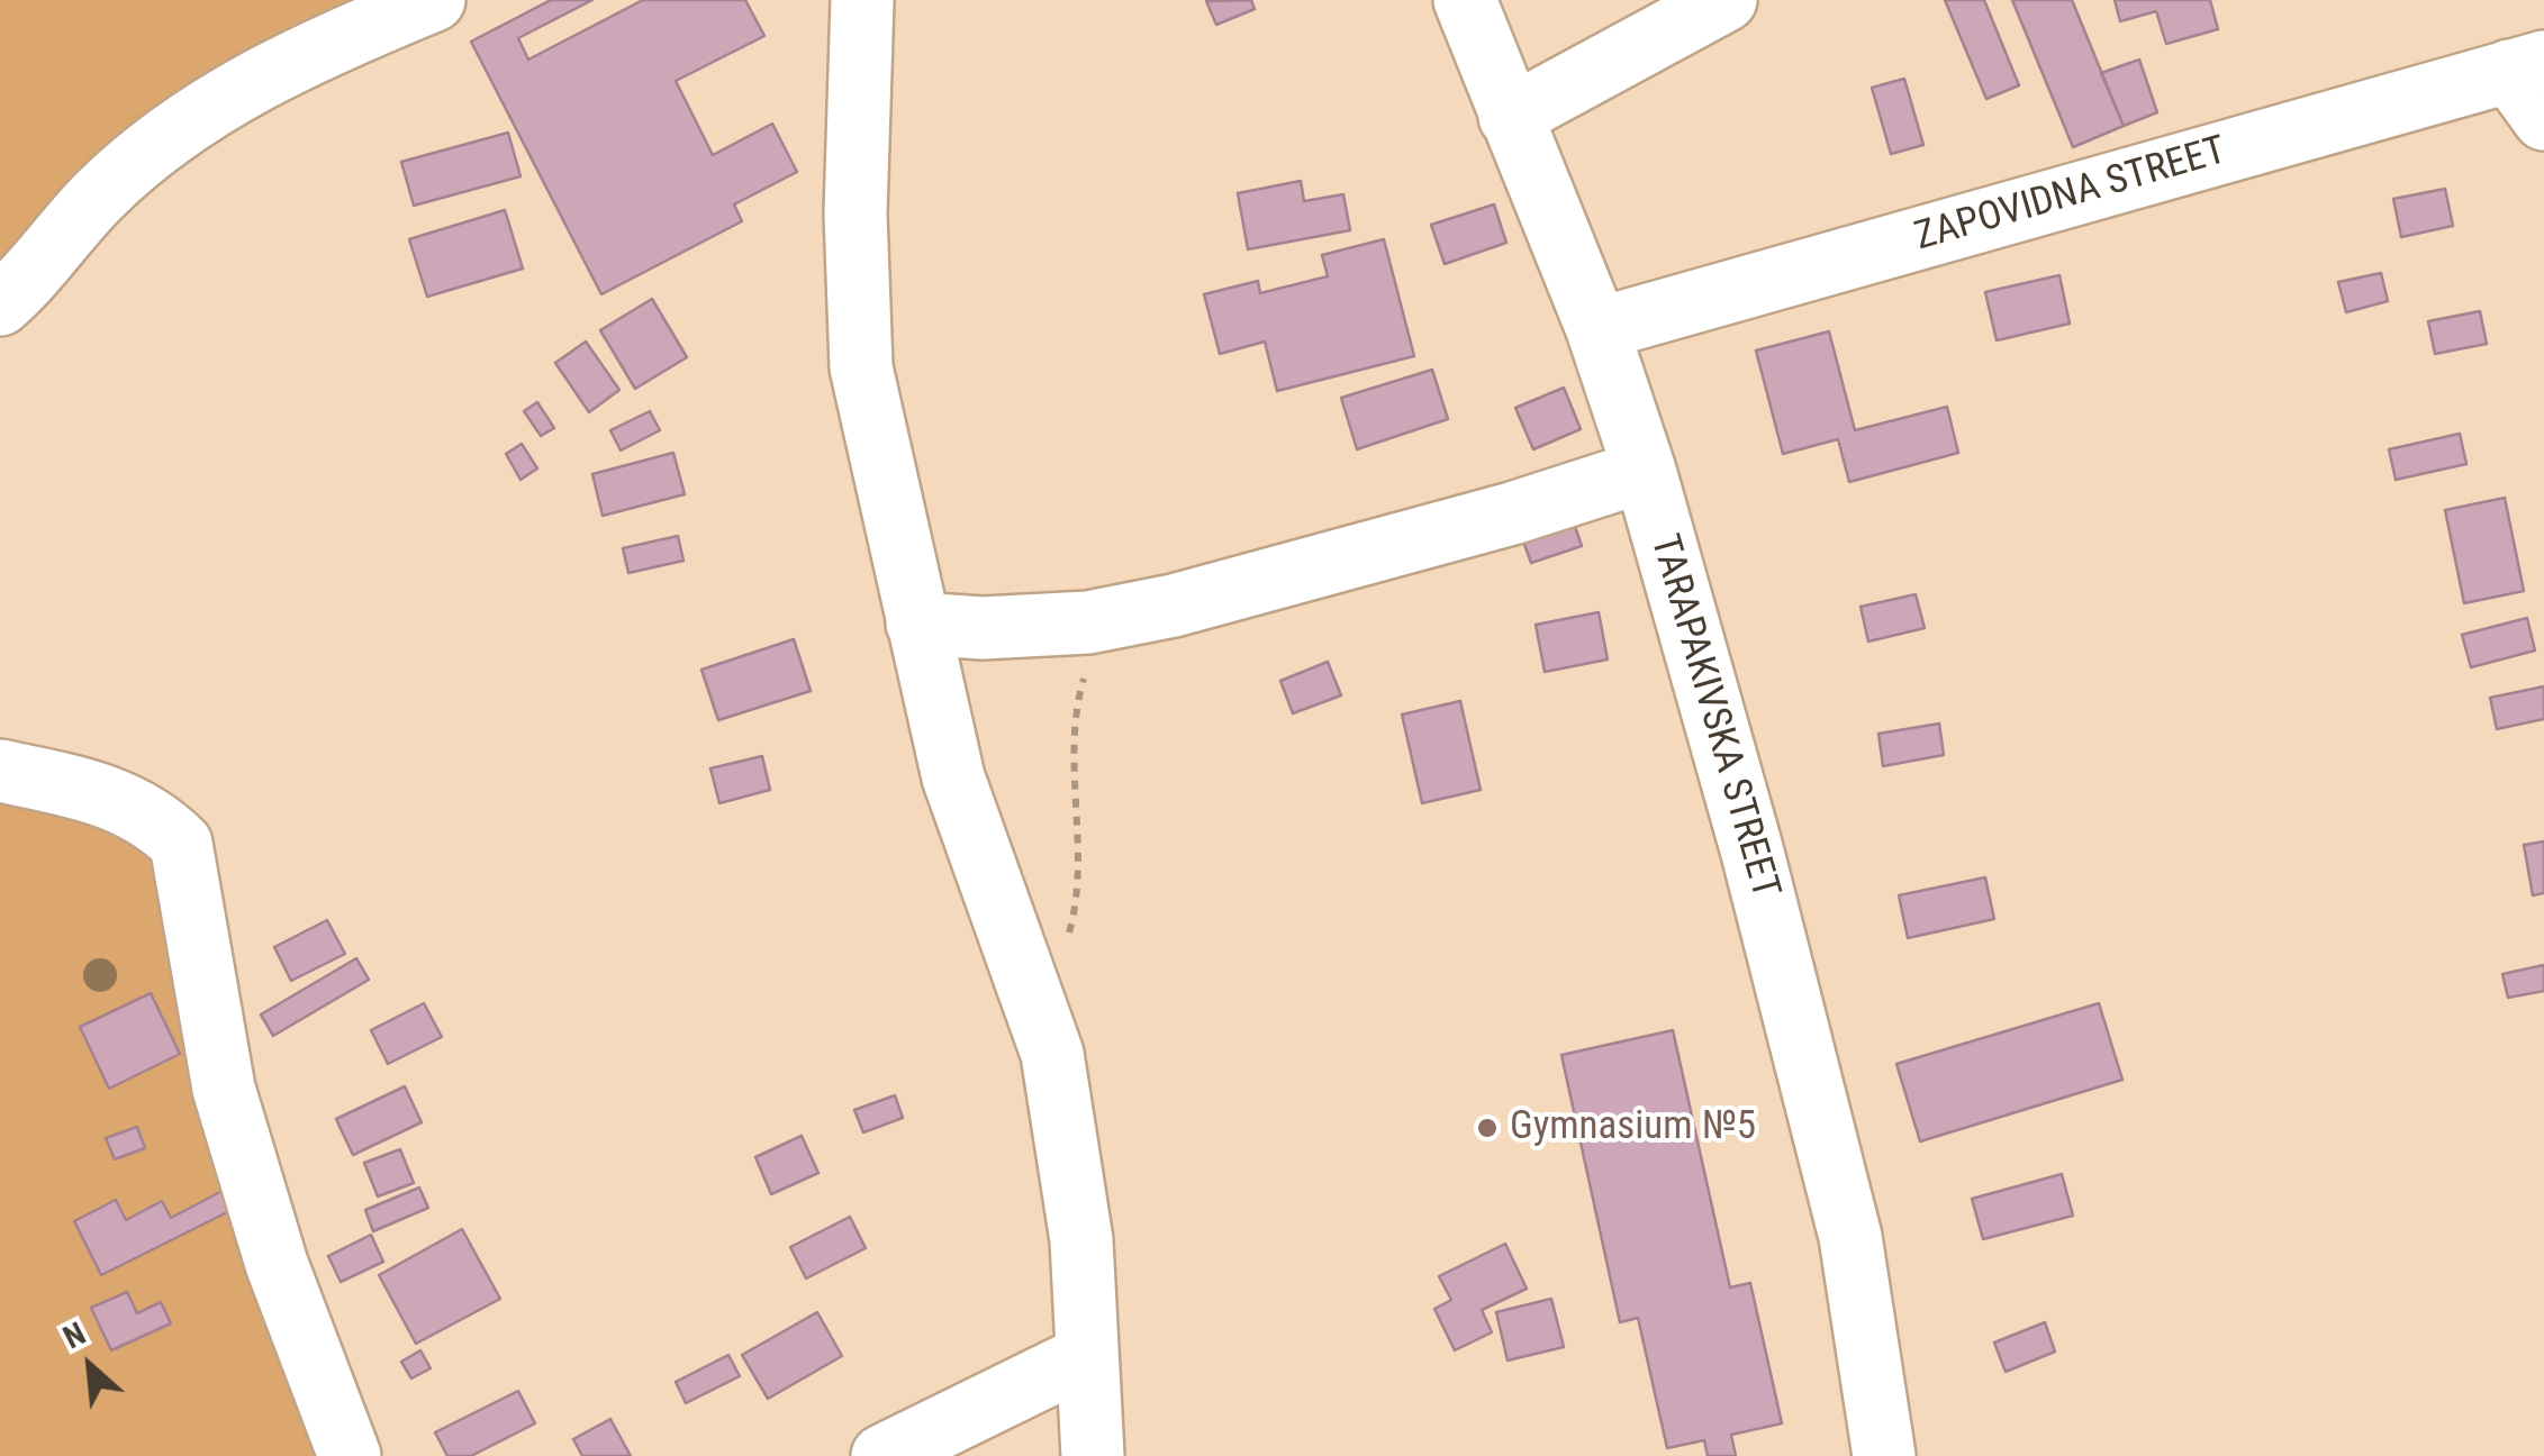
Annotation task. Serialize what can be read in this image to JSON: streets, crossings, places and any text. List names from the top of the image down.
{
  "streets": {
    "street": ["ZAPOVIDNA STREET", "TARAPAKIVSKA STREET"]
  },
  "crossings": [
    ["ZAPOVIDNA STREET", "TARAPAKIVSKA STREET"]
  ],
  "places": ["Gymnasium №5"],
  "north": "top left"
}
